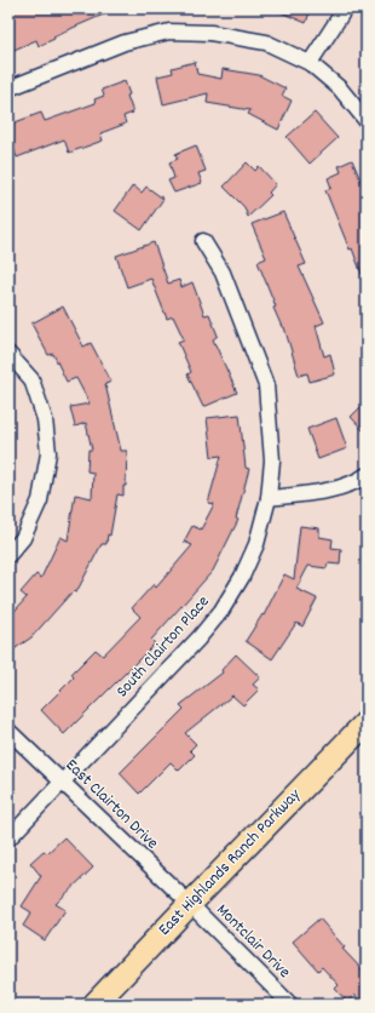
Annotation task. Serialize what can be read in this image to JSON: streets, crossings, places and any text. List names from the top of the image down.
{
  "streets": {
    "main road": ["East Highlands Ranch Parkway"],
    "street": ["South Clairton Place", "East Clairton Drive", "Montclair Drive"]
  },
  "crossings": [
    ["South Clairton Place", "East Clairton Drive"],
    ["East Clairton Drive", "East Highlands Ranch Parkway"],
    ["East Clairton Drive", "Montclair Drive"],
    ["East Highlands Ranch Parkway", "Montclair Drive"]
  ]
}
